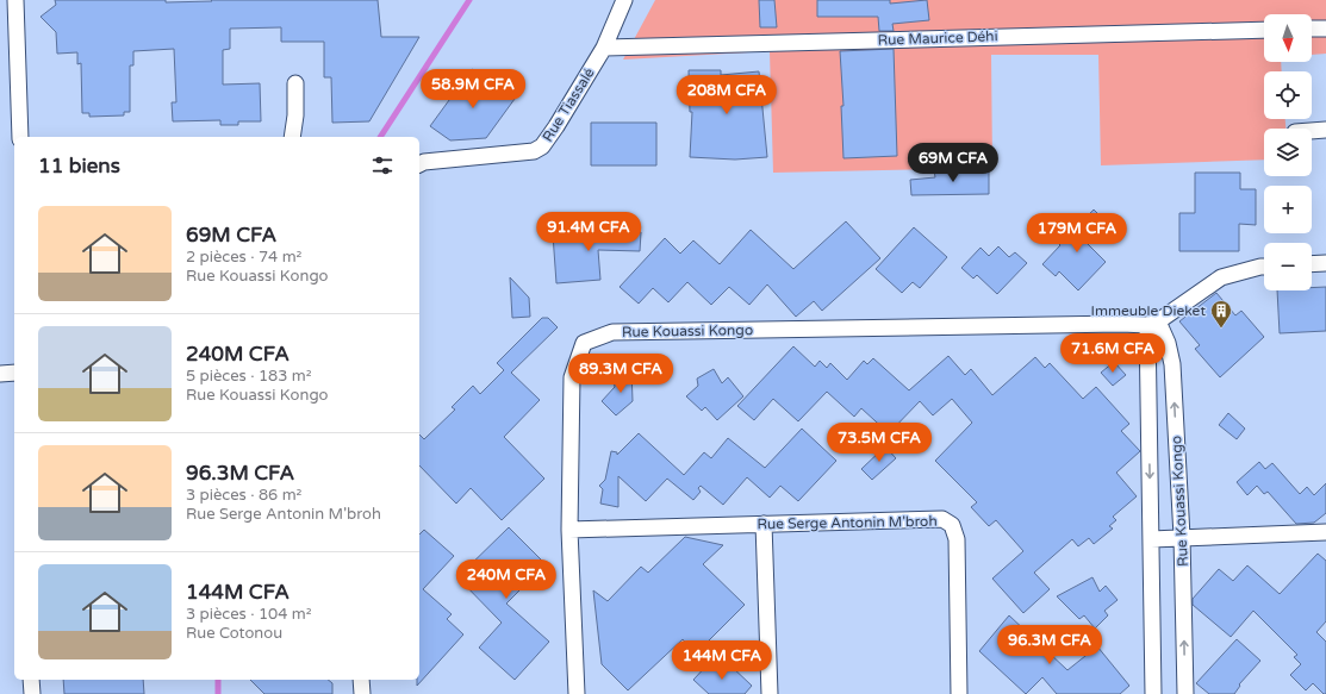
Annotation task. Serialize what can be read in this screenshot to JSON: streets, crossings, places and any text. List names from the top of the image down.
{
  "streets": {
    "street": [
      "Rue Maurice Déhi",
      "Rue Tiassalé",
      "Rue Kouassi Kongo",
      "Rue Serge Antonin M'broh"
    ]
  },
  "crossings": [
    ["Rue Maurice Déhi", "Rue Tiassalé"],
    ["Rue Kouassi Kongo", "Rue Serge Antonin M'broh"]
  ],
  "places": {
    "building": ["Immeuble Dieket"]
  },
  "north": "bottom",
  "page": {
    "map_buttons": ["+", "−"],
    "price": [
      "58.9M CFA",
      "208M CFA",
      "69M CFA",
      "91.4M CFA",
      "179M CFA",
      "71.6M CFA",
      "89.3M CFA",
      "73.5M CFA",
      "240M CFA",
      "96.3M CFA",
      "144M CFA"
    ],
    "heading": "11 biens",
    "list": [
      {
        "name": "69M CFA",
        "note": "2 pièces · 74 m² · Rue Kouassi Kongo"
      },
      {
        "name": "240M CFA",
        "note": "5 pièces · 183 m² · Rue Kouassi Kongo"
      },
      {
        "name": "96.3M CFA",
        "note": "3 pièces · 86 m² · Rue Serge Antonin M'broh"
      },
      {
        "name": "144M CFA",
        "note": "3 pièces · 104 m² · Rue Cotonou"
      }
    ]
  }
}
